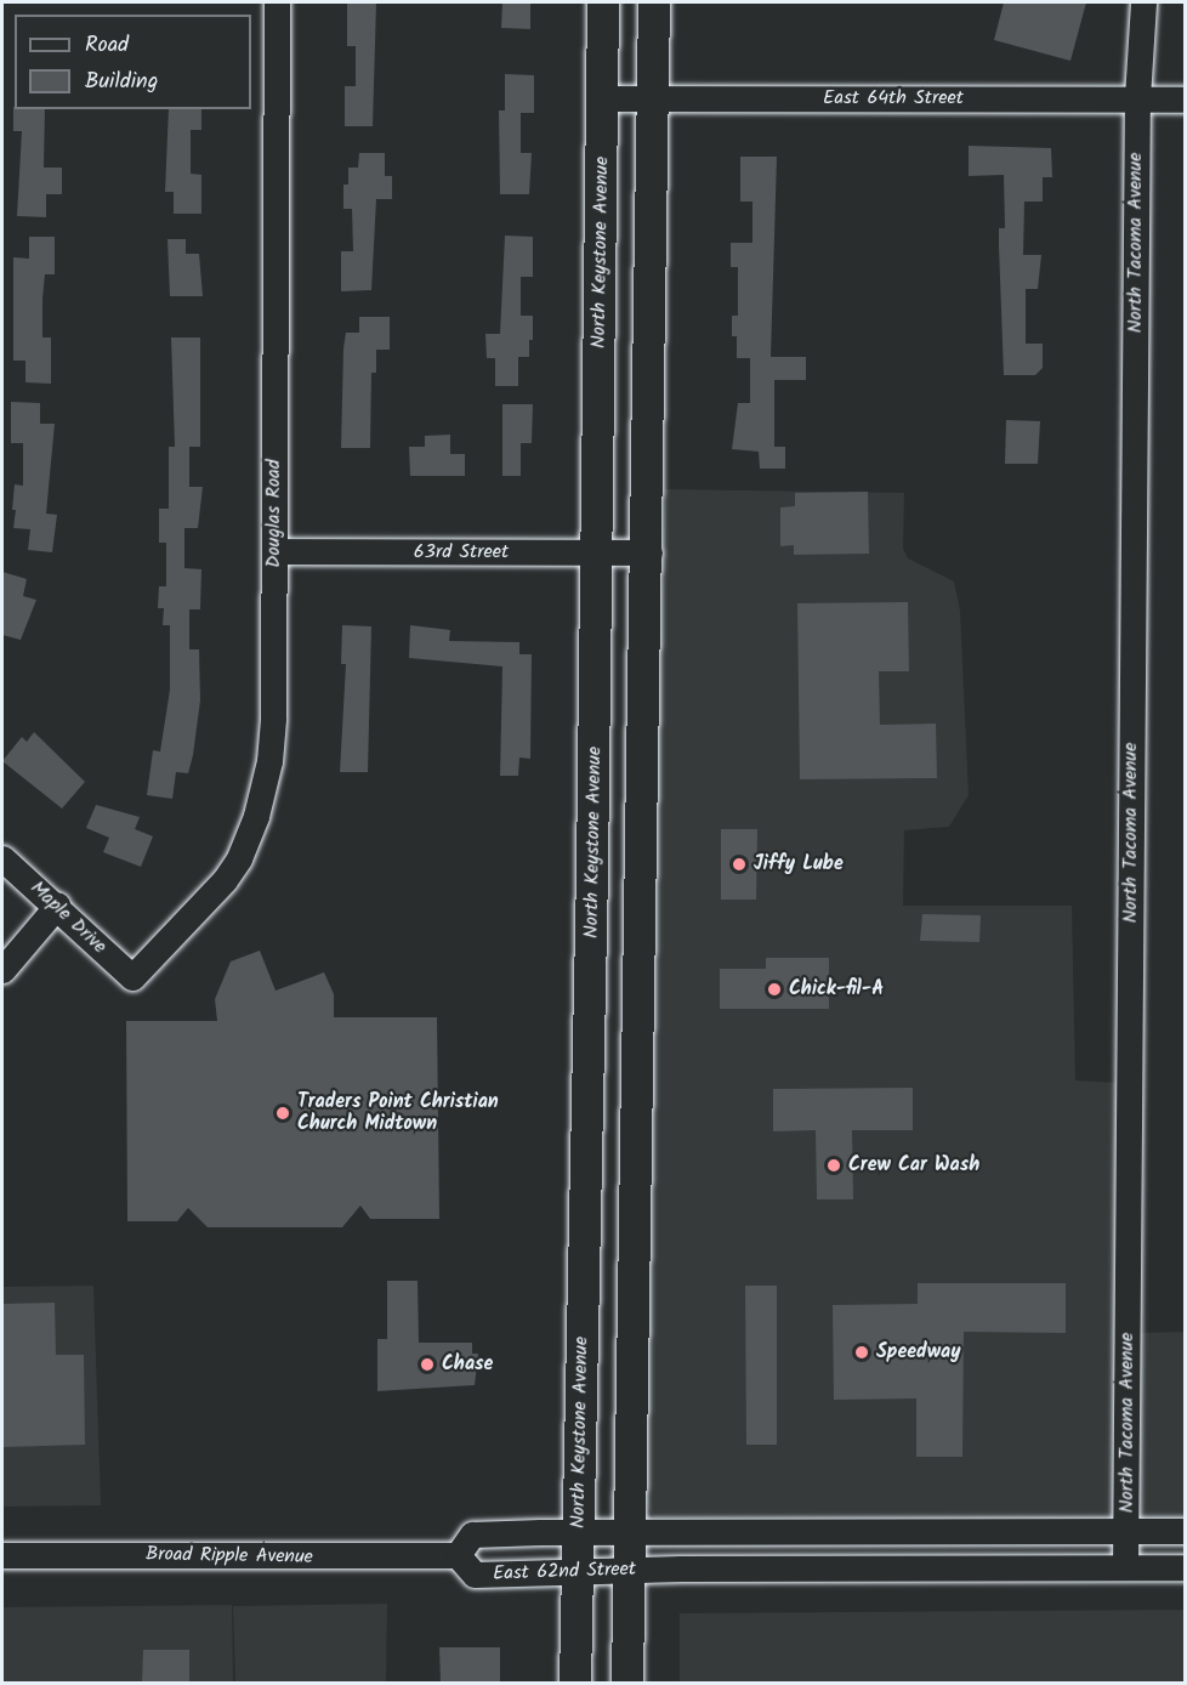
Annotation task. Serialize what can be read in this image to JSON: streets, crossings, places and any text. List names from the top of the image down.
{
  "streets": {
    "main road": ["North Keystone Avenue"],
    "street": [
      "East 64th Street",
      "North Tacoma Avenue",
      "Douglas Road",
      "63rd Street",
      "Maple Drive",
      "Broad Ripple Avenue",
      "East 62nd Street"
    ]
  },
  "crossings": [
    ["East 64th Street", "North Tacoma Avenue"],
    ["East 64th Street", "North Keystone Avenue"],
    ["North Tacoma Avenue", "East 62nd Street"],
    ["North Keystone Avenue", "63rd Street"],
    ["North Keystone Avenue", "East 62nd Street"],
    ["Douglas Road", "63rd Street"],
    ["Douglas Road", "Maple Drive"],
    ["Broad Ripple Avenue", "East 62nd Street"]
  ],
  "places": [
    "Jiffy Lube",
    "Chick-fil-A",
    "Traders Point Christian Church Midtown",
    "Crew Car Wash",
    "Speedway",
    "Chase"
  ],
  "legend": ["Road", "Building"]
}
